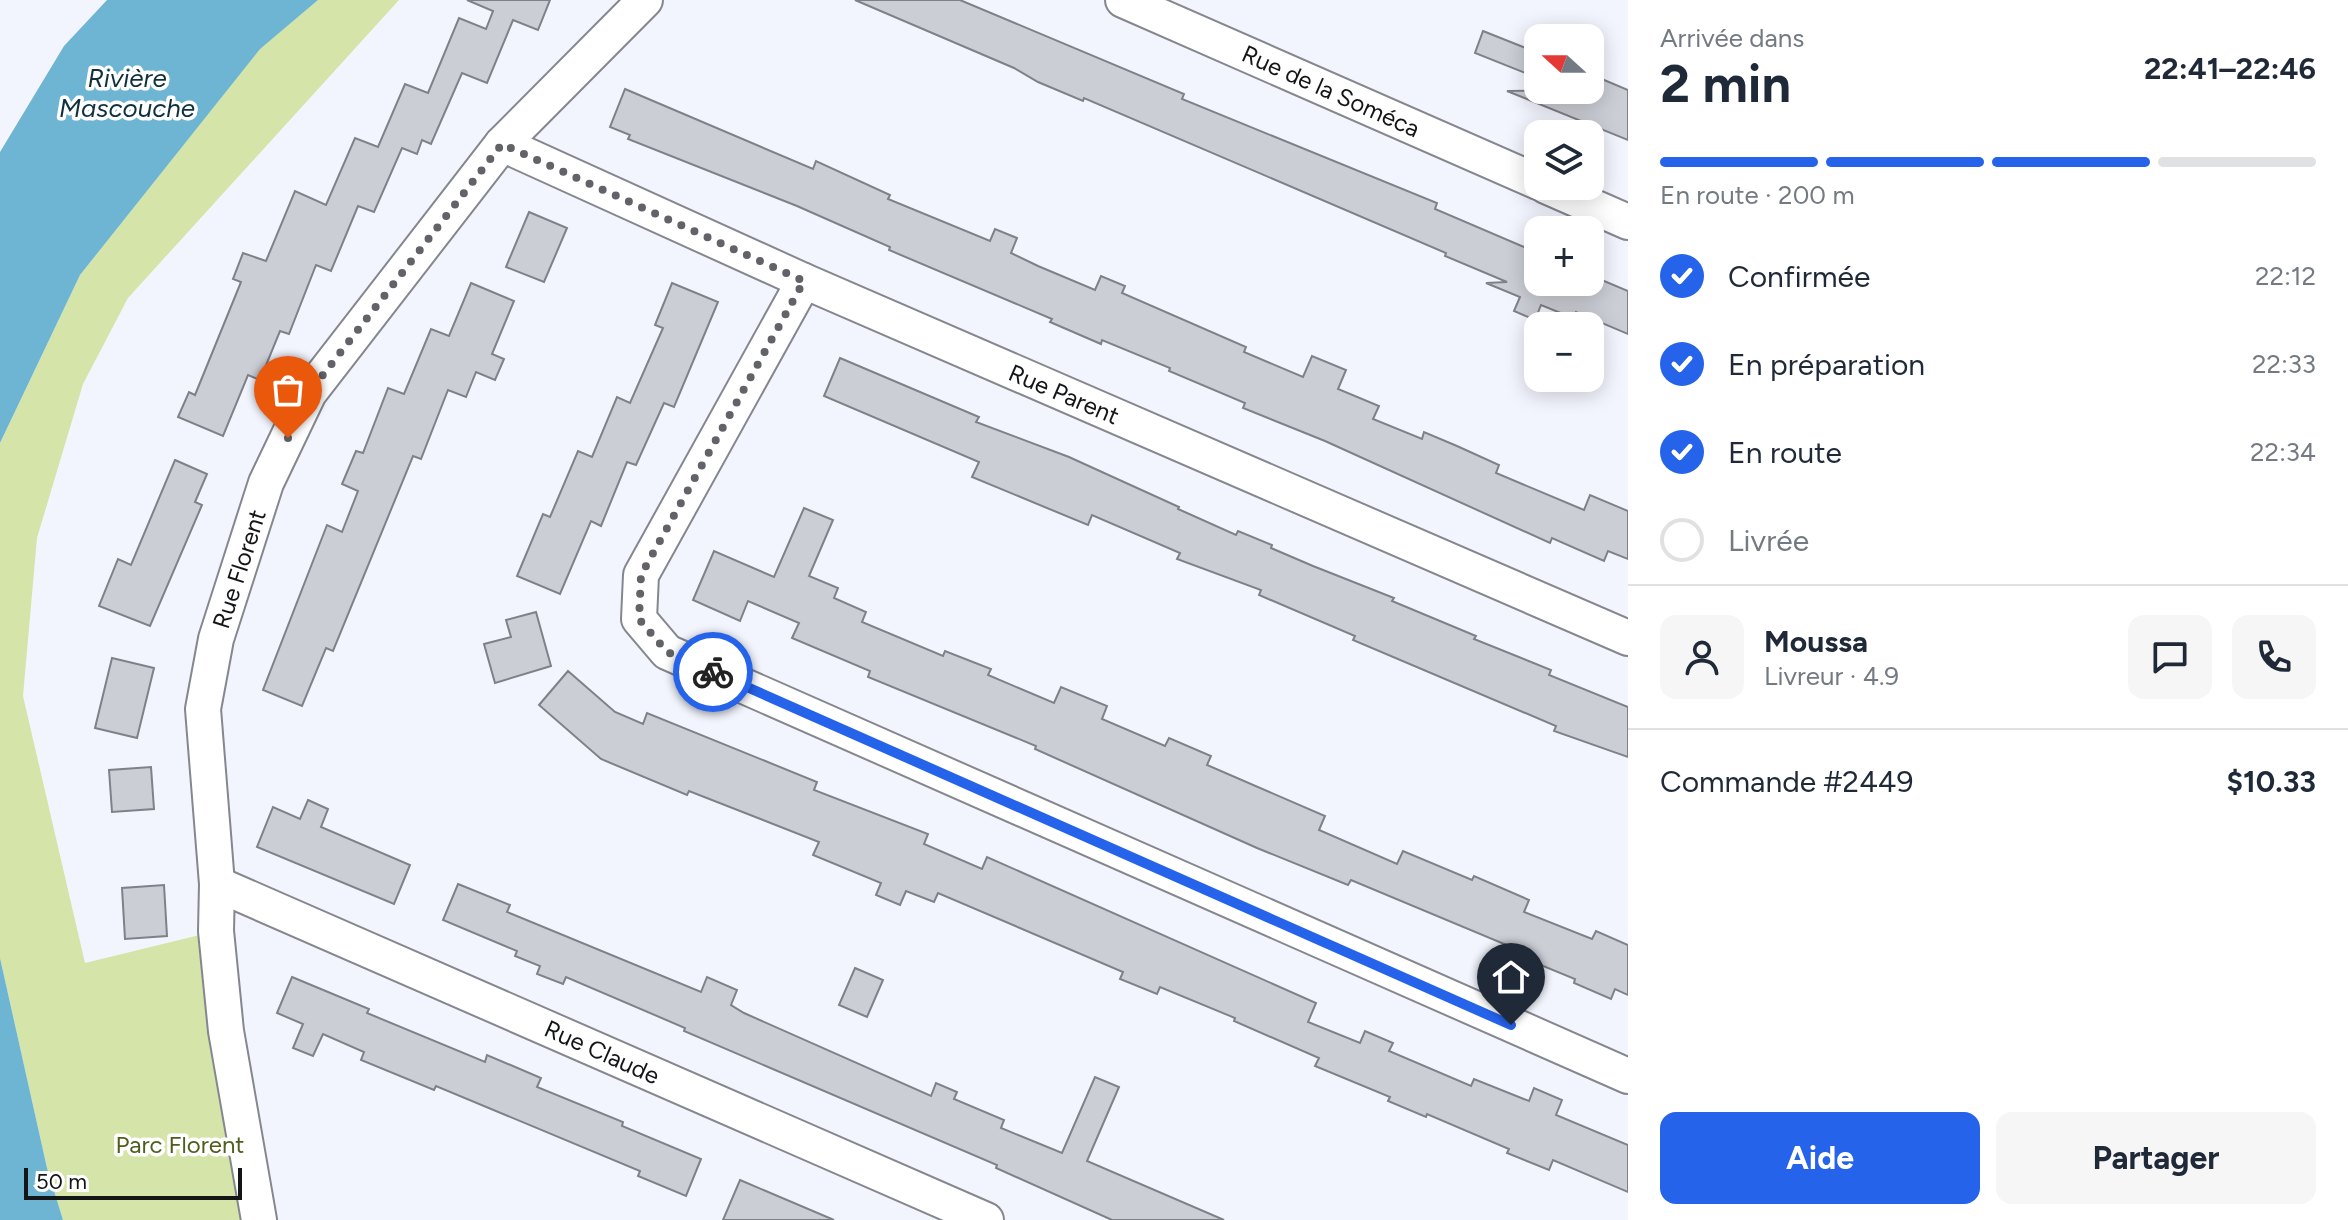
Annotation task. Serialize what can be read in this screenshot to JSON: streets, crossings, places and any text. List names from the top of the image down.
{
  "streets": {
    "street": [
      "Rue de la Soméca",
      "Rue Parent",
      "Rue Florent",
      "Rue Claude"
    ]
  },
  "crossings": [
    ["Rue Parent", "Rue Florent"],
    ["Rue Florent", "Rue Claude"]
  ],
  "water": ["Rivière Mascouche"],
  "parks": ["Parc Florent"],
  "scale_bar": "50 m",
  "north": "left",
  "page": {
    "heading": ["2 min", "Arrivée dans", "22:41–22:46"],
    "panel": [
      "Moussa",
      "Livreur · 4.9",
      "Commande #2449",
      "$10.33"
    ],
    "map_buttons": ["+", "−"],
    "bar": "En route · 200 m",
    "list": [
      ["Confirmée", "22:12"],
      ["En préparation", "22:33"],
      ["En route", "22:34"],
      "Livrée"
    ],
    "buttons": ["Aide", "Partager"],
    "scale": "50 m"
  }
}
